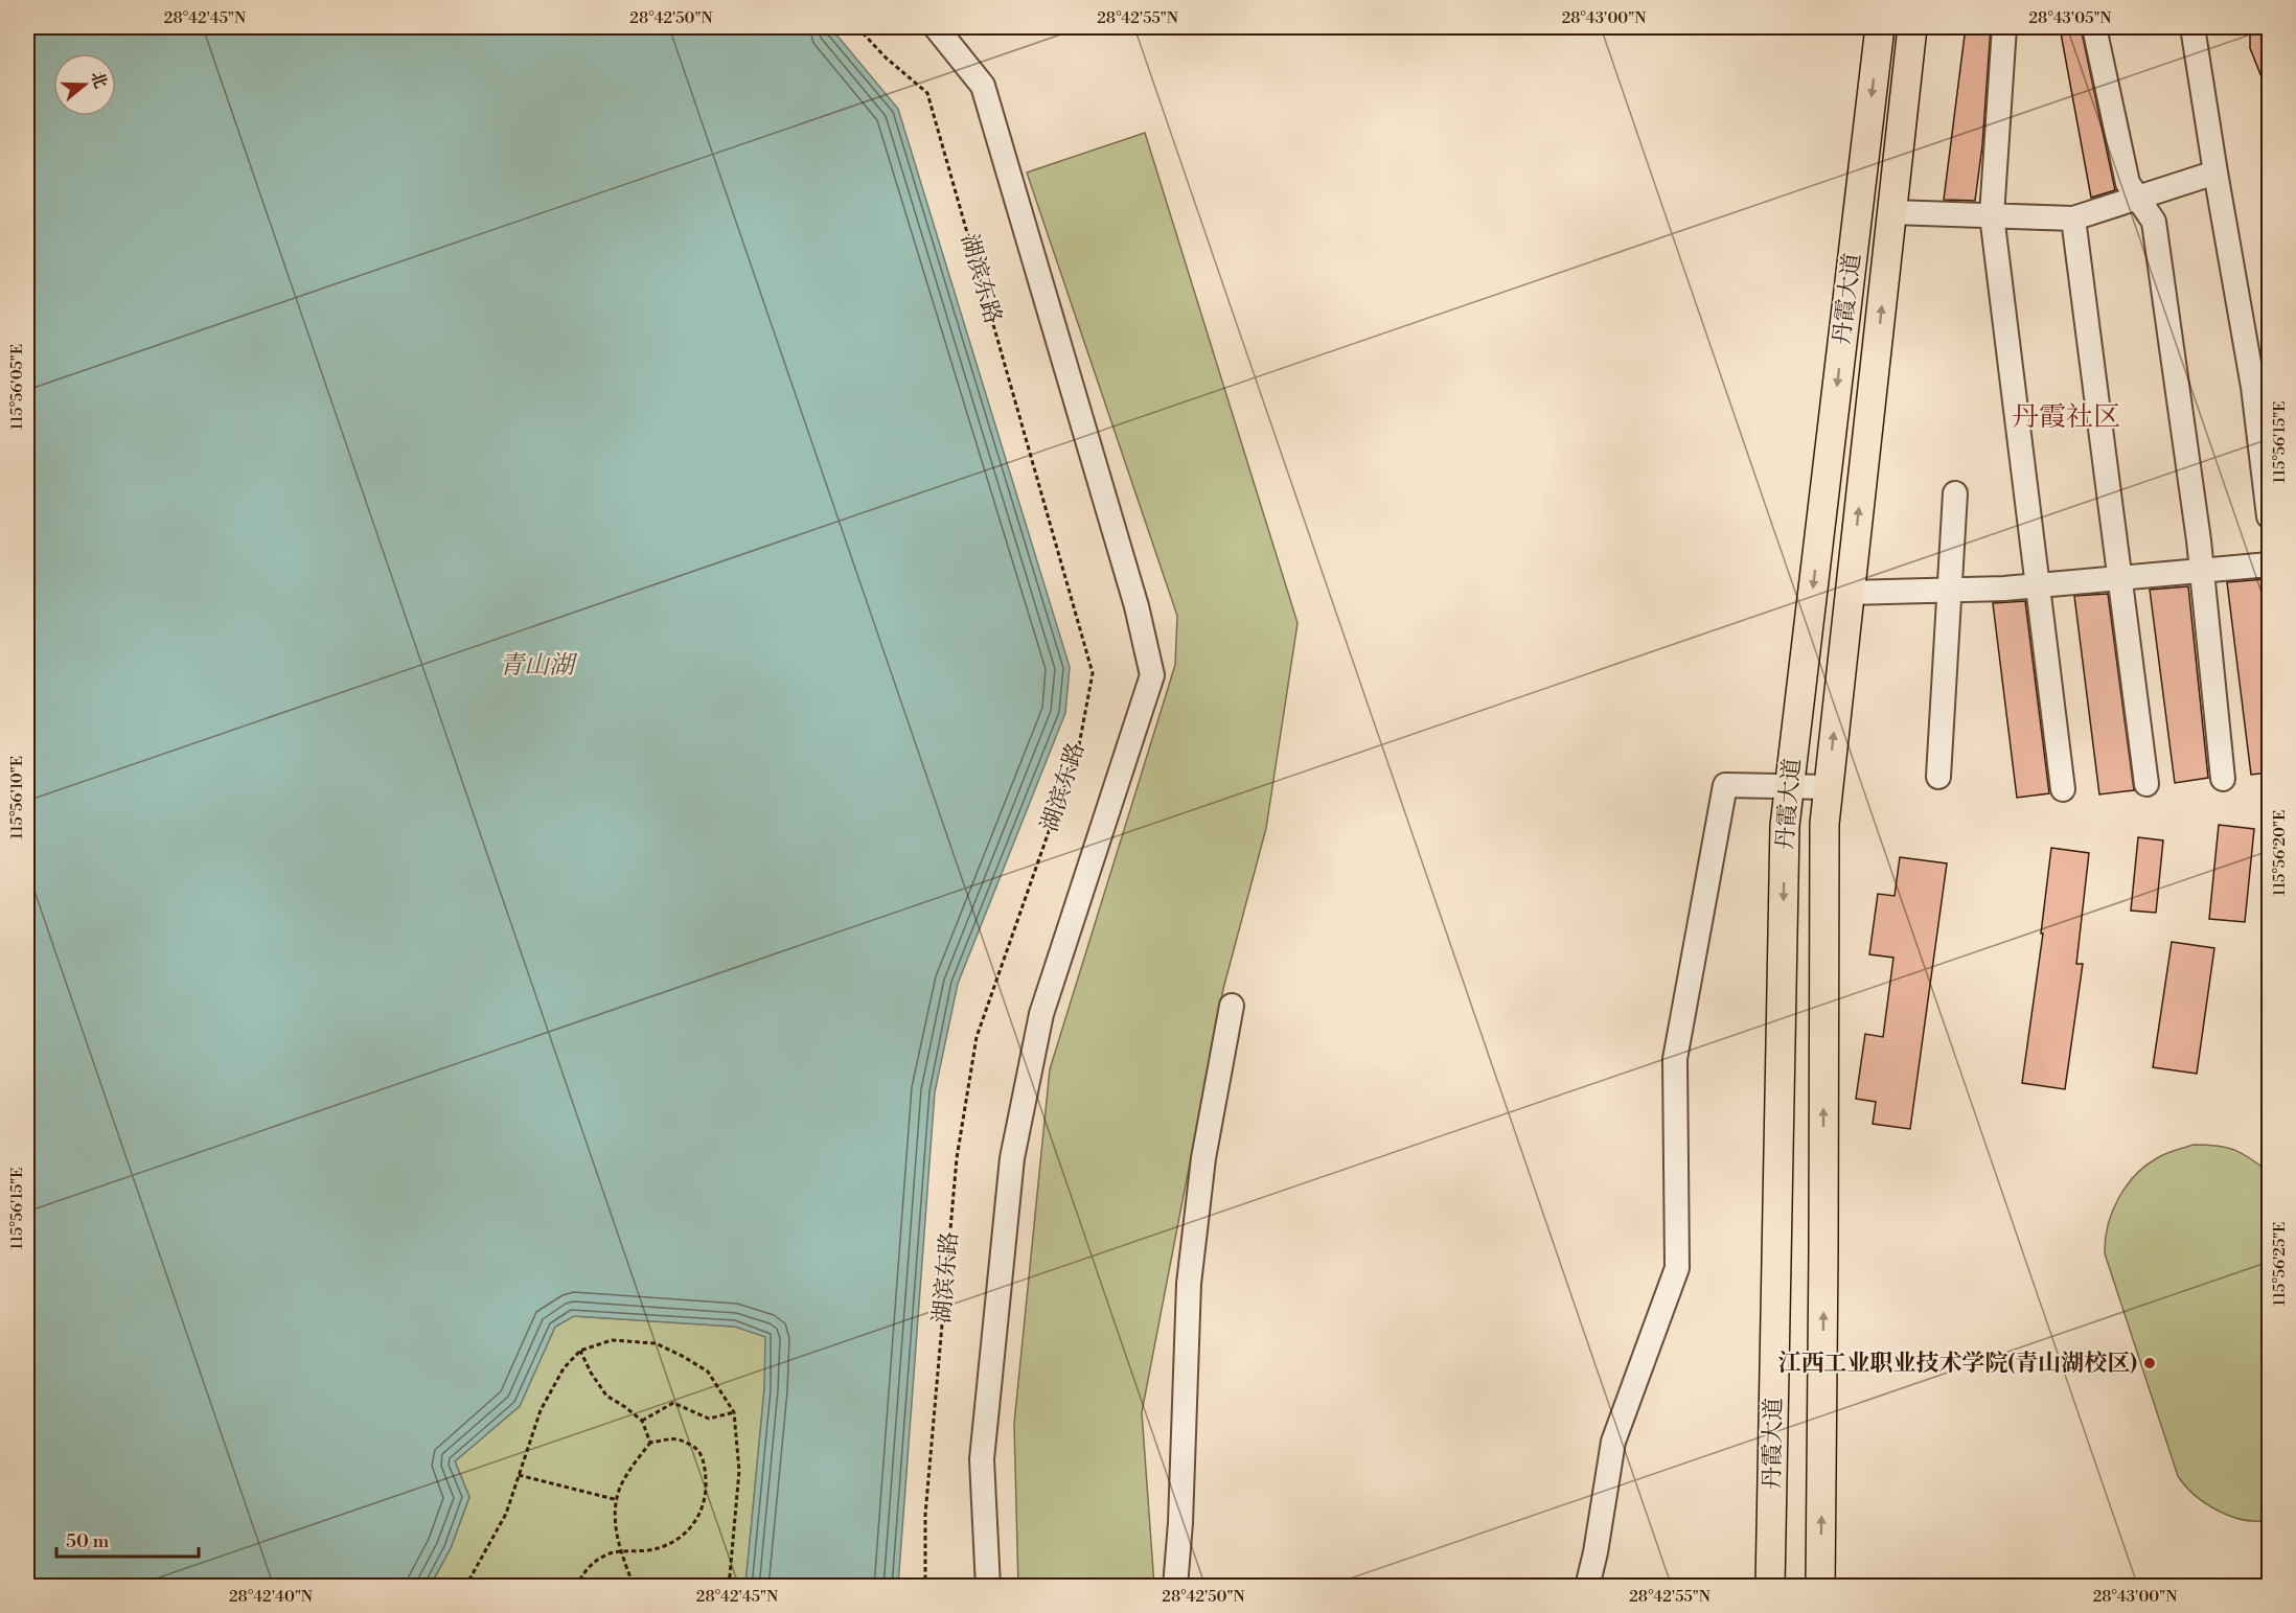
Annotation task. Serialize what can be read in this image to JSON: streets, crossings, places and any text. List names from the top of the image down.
{
  "streets": {
    "main road": ["丹霞大道"],
    "path": ["湖滨东路"]
  },
  "districts": ["丹霞社区"],
  "water": ["青山湖"],
  "places": ["江西工业职业技术学院(青山湖校区)"],
  "scale_bar": "50 m",
  "north": "right",
  "coordinates": [
    "28°42'45\"N",
    "28°42'50\"N",
    "28°42'55\"N",
    "28°43'00\"N",
    "28°43'05\"N",
    "115°56'05\"E",
    "115°56'15\"E",
    "115°56'10\"E",
    "115°56'20\"E",
    "115°56'25\"E",
    "28°42'40\"N"
  ]
}
